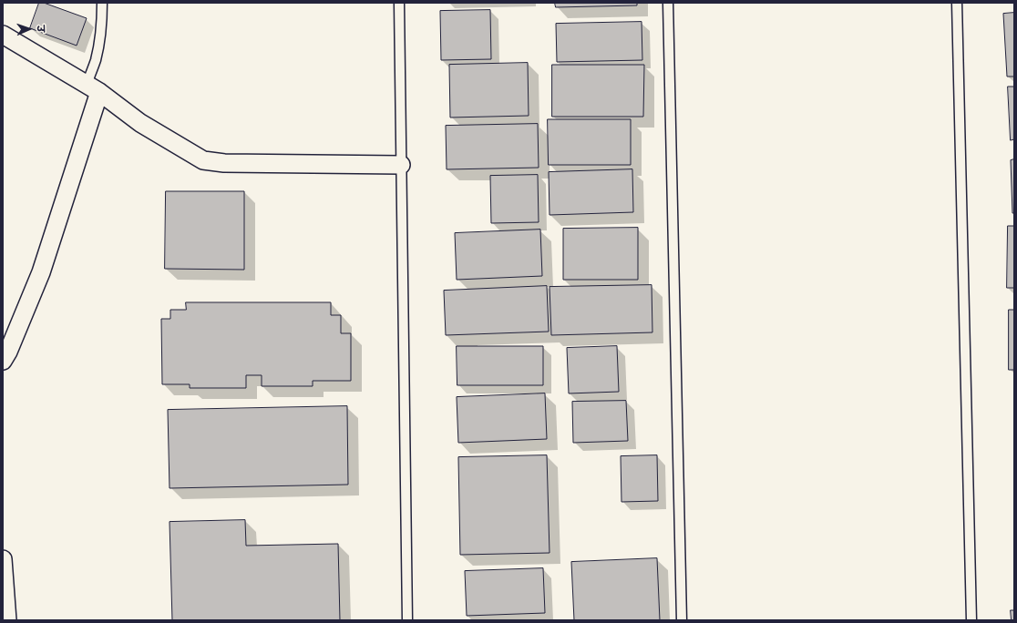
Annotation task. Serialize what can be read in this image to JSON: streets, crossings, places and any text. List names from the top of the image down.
{
  "north": "right"
}
